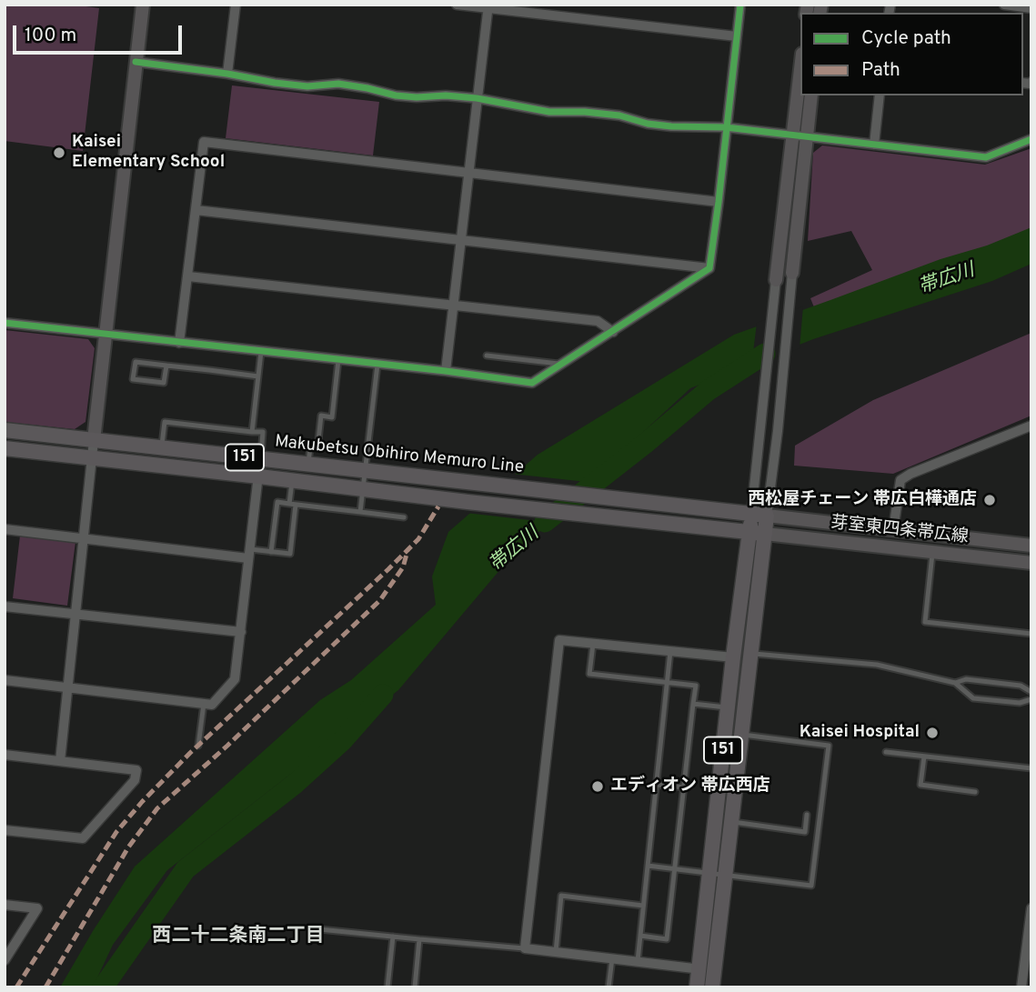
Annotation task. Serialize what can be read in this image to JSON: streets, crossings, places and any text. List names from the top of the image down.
{
  "streets": {
    "main road": ["Makubetsu Obihiro Memuro Line", "151"],
    "street": ["芽室東四条帯広線"]
  },
  "crossings": [
    ["Makubetsu Obihiro Memuro Line", "151"],
    ["Makubetsu Obihiro Memuro Line", "芽室東四条帯広線"],
    ["151", "芽室東四条帯広線"]
  ],
  "districts": ["西二十二条南二丁目"],
  "water": ["帯広川"],
  "places": [
    "Kaisei Elementary School",
    "西松屋チェーン 帯広白樺通店",
    "Kaisei Hospital",
    "エディオン 帯広西店"
  ],
  "legend": ["Cycle path", "Path"],
  "scale_bar": "100 m"
}
